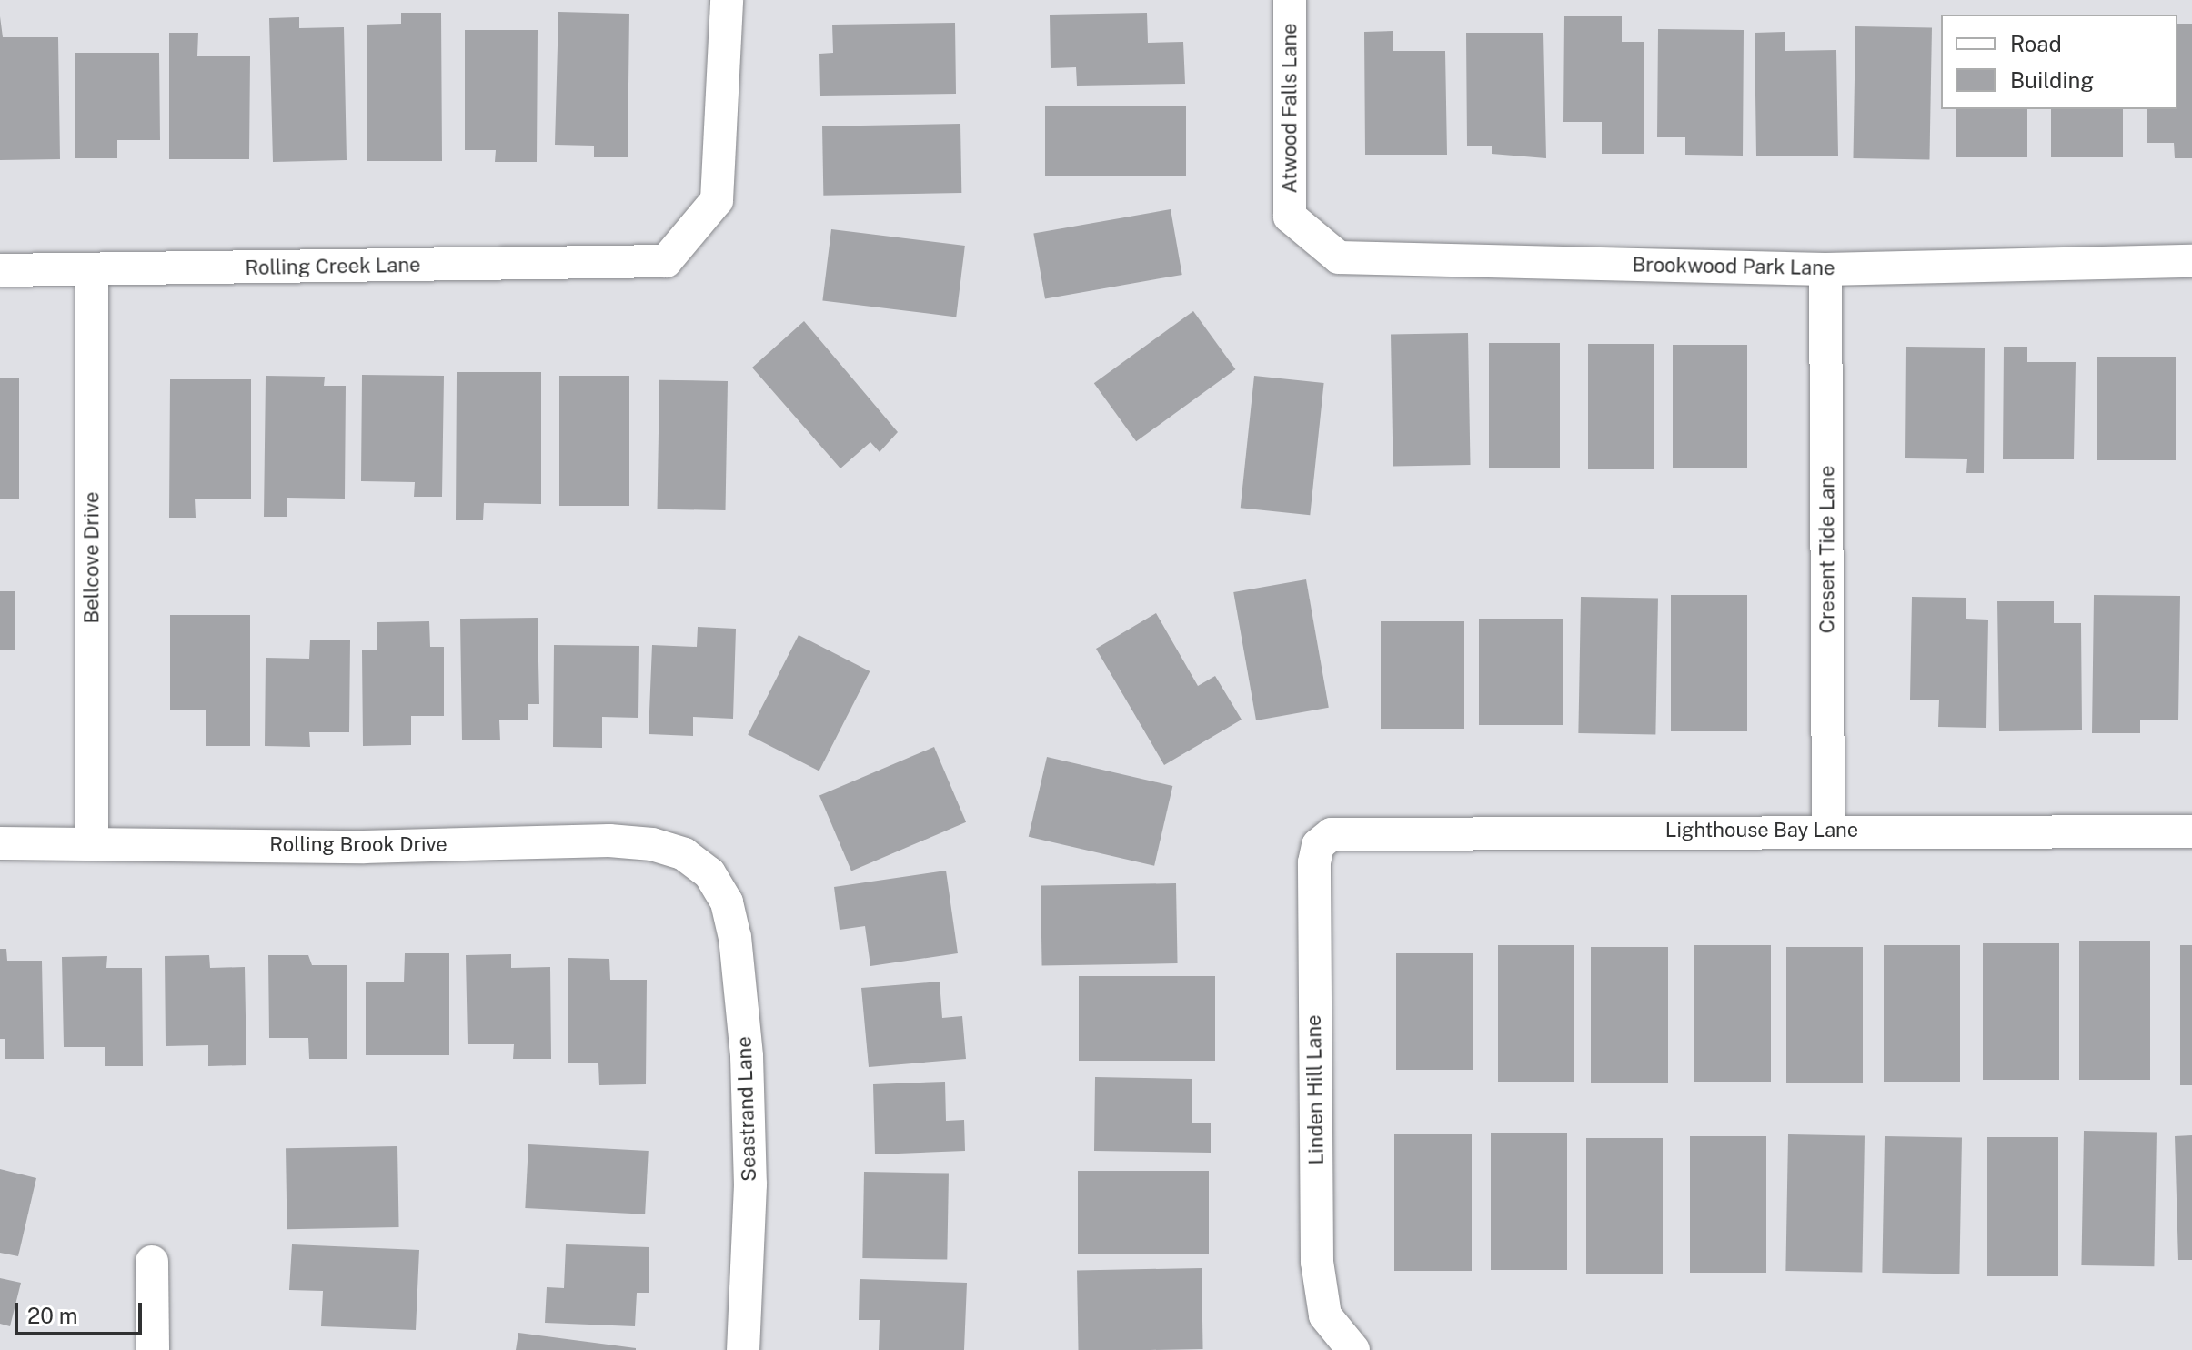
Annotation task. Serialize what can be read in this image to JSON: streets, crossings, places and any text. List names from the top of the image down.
{
  "streets": {
    "street": [
      "Atwood Falls Lane",
      "Rolling Creek Lane",
      "Brookwood Park Lane",
      "Cresent Tide Lane",
      "Bellcove Drive",
      "Lighthouse Bay Lane",
      "Rolling Brook Drive",
      "Linden Hill Lane",
      "Seastrand Lane"
    ]
  },
  "crossings": [
    ["Atwood Falls Lane", "Brookwood Park Lane"],
    ["Rolling Creek Lane", "Bellcove Drive"],
    ["Brookwood Park Lane", "Cresent Tide Lane"],
    ["Cresent Tide Lane", "Lighthouse Bay Lane"],
    ["Bellcove Drive", "Rolling Brook Drive"],
    ["Lighthouse Bay Lane", "Linden Hill Lane"],
    ["Rolling Brook Drive", "Seastrand Lane"]
  ],
  "legend": ["Road", "Building"],
  "scale_bar": "20 m"
}
